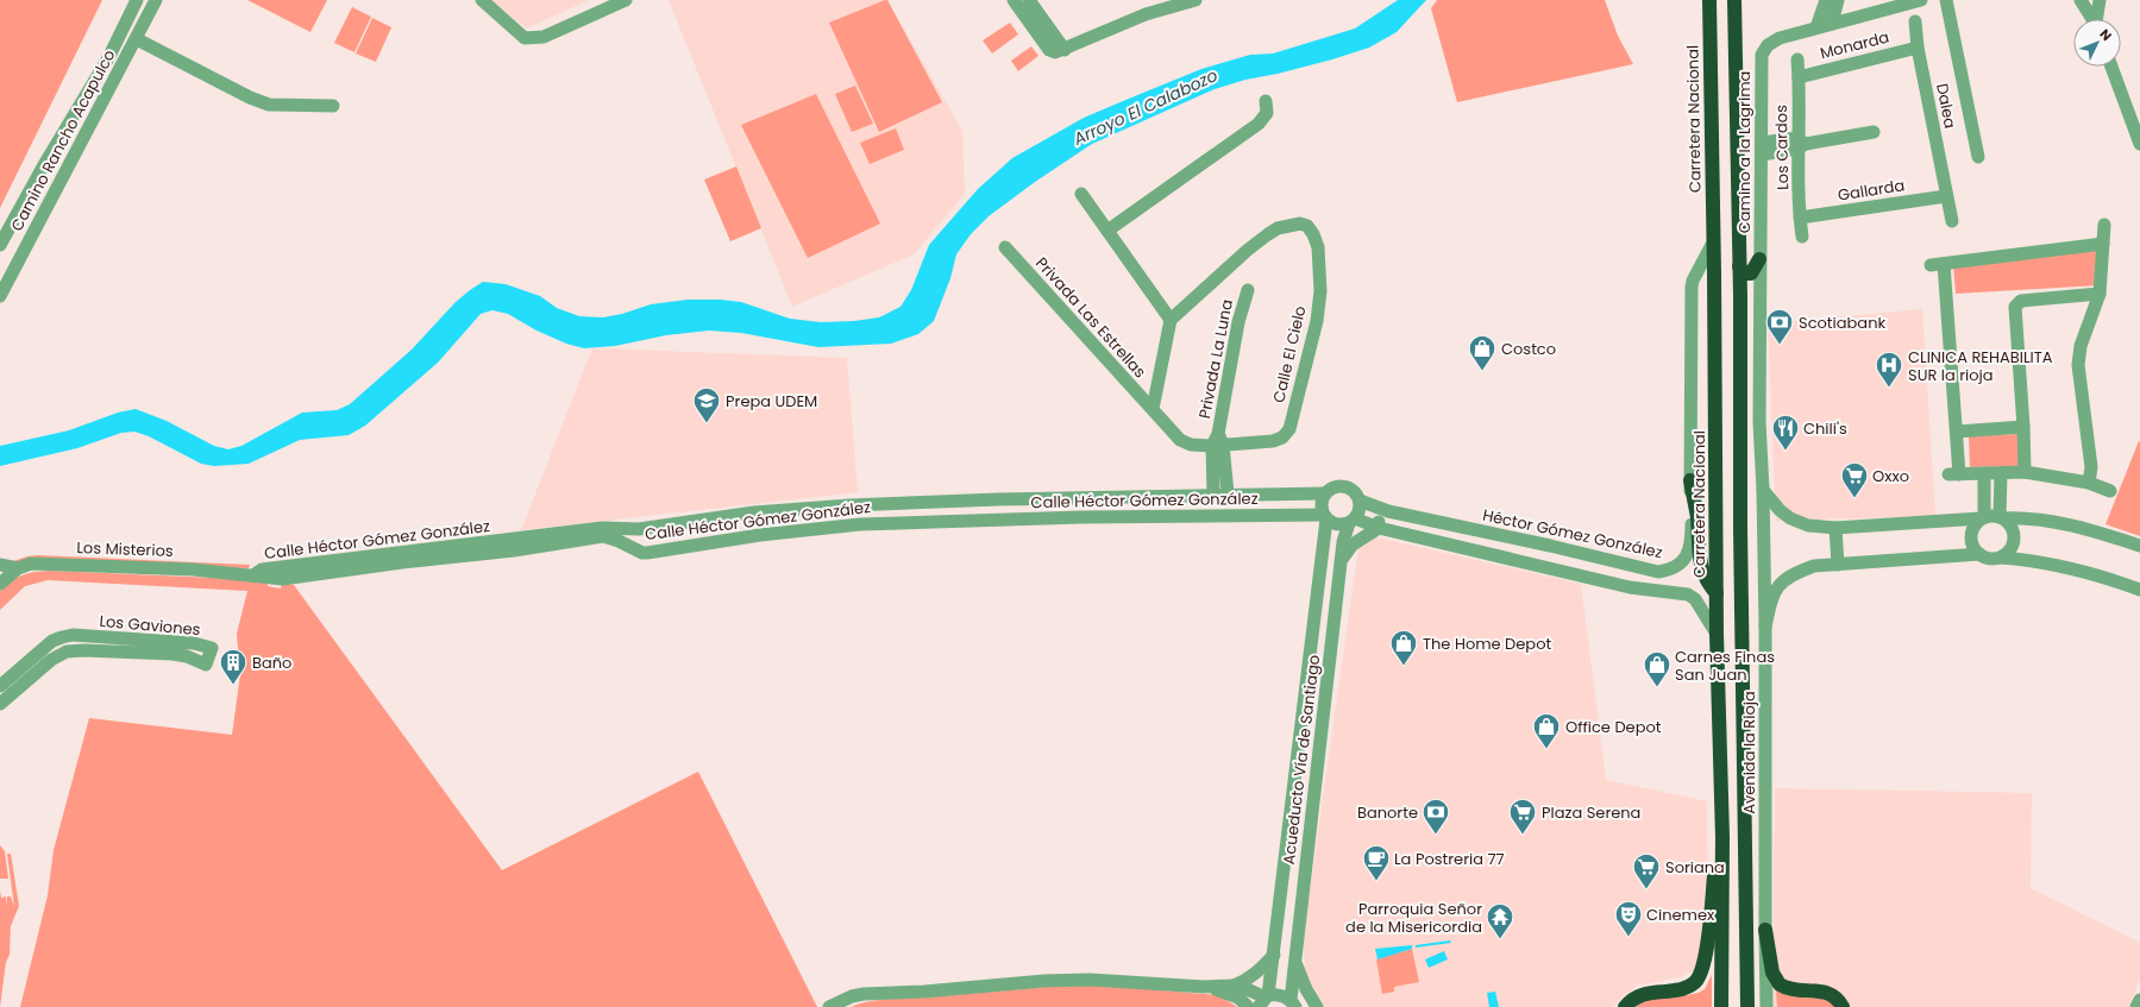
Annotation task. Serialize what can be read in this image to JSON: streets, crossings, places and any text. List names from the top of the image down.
{
  "streets": {
    "highway": ["Carretera Nacional"],
    "street": [
      "Monarda",
      "Dalea",
      "Camino Rancho Acapulco",
      "Los Cardos",
      "Camino a la Lagrima",
      "Gallarda",
      "Privada Las Estrellas",
      "Calle El Cielo",
      "Privada La Luna",
      "Calle Héctor Gómez González",
      "Héctor Gómez González",
      "Los Misterios",
      "Los Gaviones",
      "Avenida la Rioja",
      "Acueducto Vía de Santiago"
    ]
  },
  "crossings": [
    ["Monarda", "Dalea"],
    ["Monarda", "Los Cardos"],
    ["Dalea", "Gallarda"],
    ["Carretera Nacional", "Héctor Gómez González"],
    ["Los Cardos", "Gallarda"],
    ["Camino a la Lagrima", "Avenida la Rioja"],
    ["Privada Las Estrellas", "Calle El Cielo"],
    ["Calle El Cielo", "Privada La Luna"],
    ["Calle Héctor Gómez González", "Héctor Gómez González"],
    ["Calle Héctor Gómez González", "Los Misterios"],
    ["Calle Héctor Gómez González", "Acueducto Vía de Santiago"],
    ["Héctor Gómez González", "Acueducto Vía de Santiago"]
  ],
  "water": ["Arroyo El Calabozo"],
  "places": {
    "bank": ["Scotiabank", "Banorte"],
    "shop": [
      "Costco",
      "The Home Depot",
      "Carnes Finas San Juan",
      "Office Depot"
    ],
    "hospital": ["CLINICA REHABILITA SUR la rioja"],
    "school or university": ["Prepa UDEM"],
    "restaurant": ["Chili's"],
    "supermarket": ["Oxxo", "Plaza Serena", "Soriana"],
    "building": ["Baño"],
    "cafe": ["La Postreria 77"],
    "theatre": ["Cinemex"],
    "temple": ["Parroquia Señor de la Misericordia"]
  },
  "north": "top right"
}
